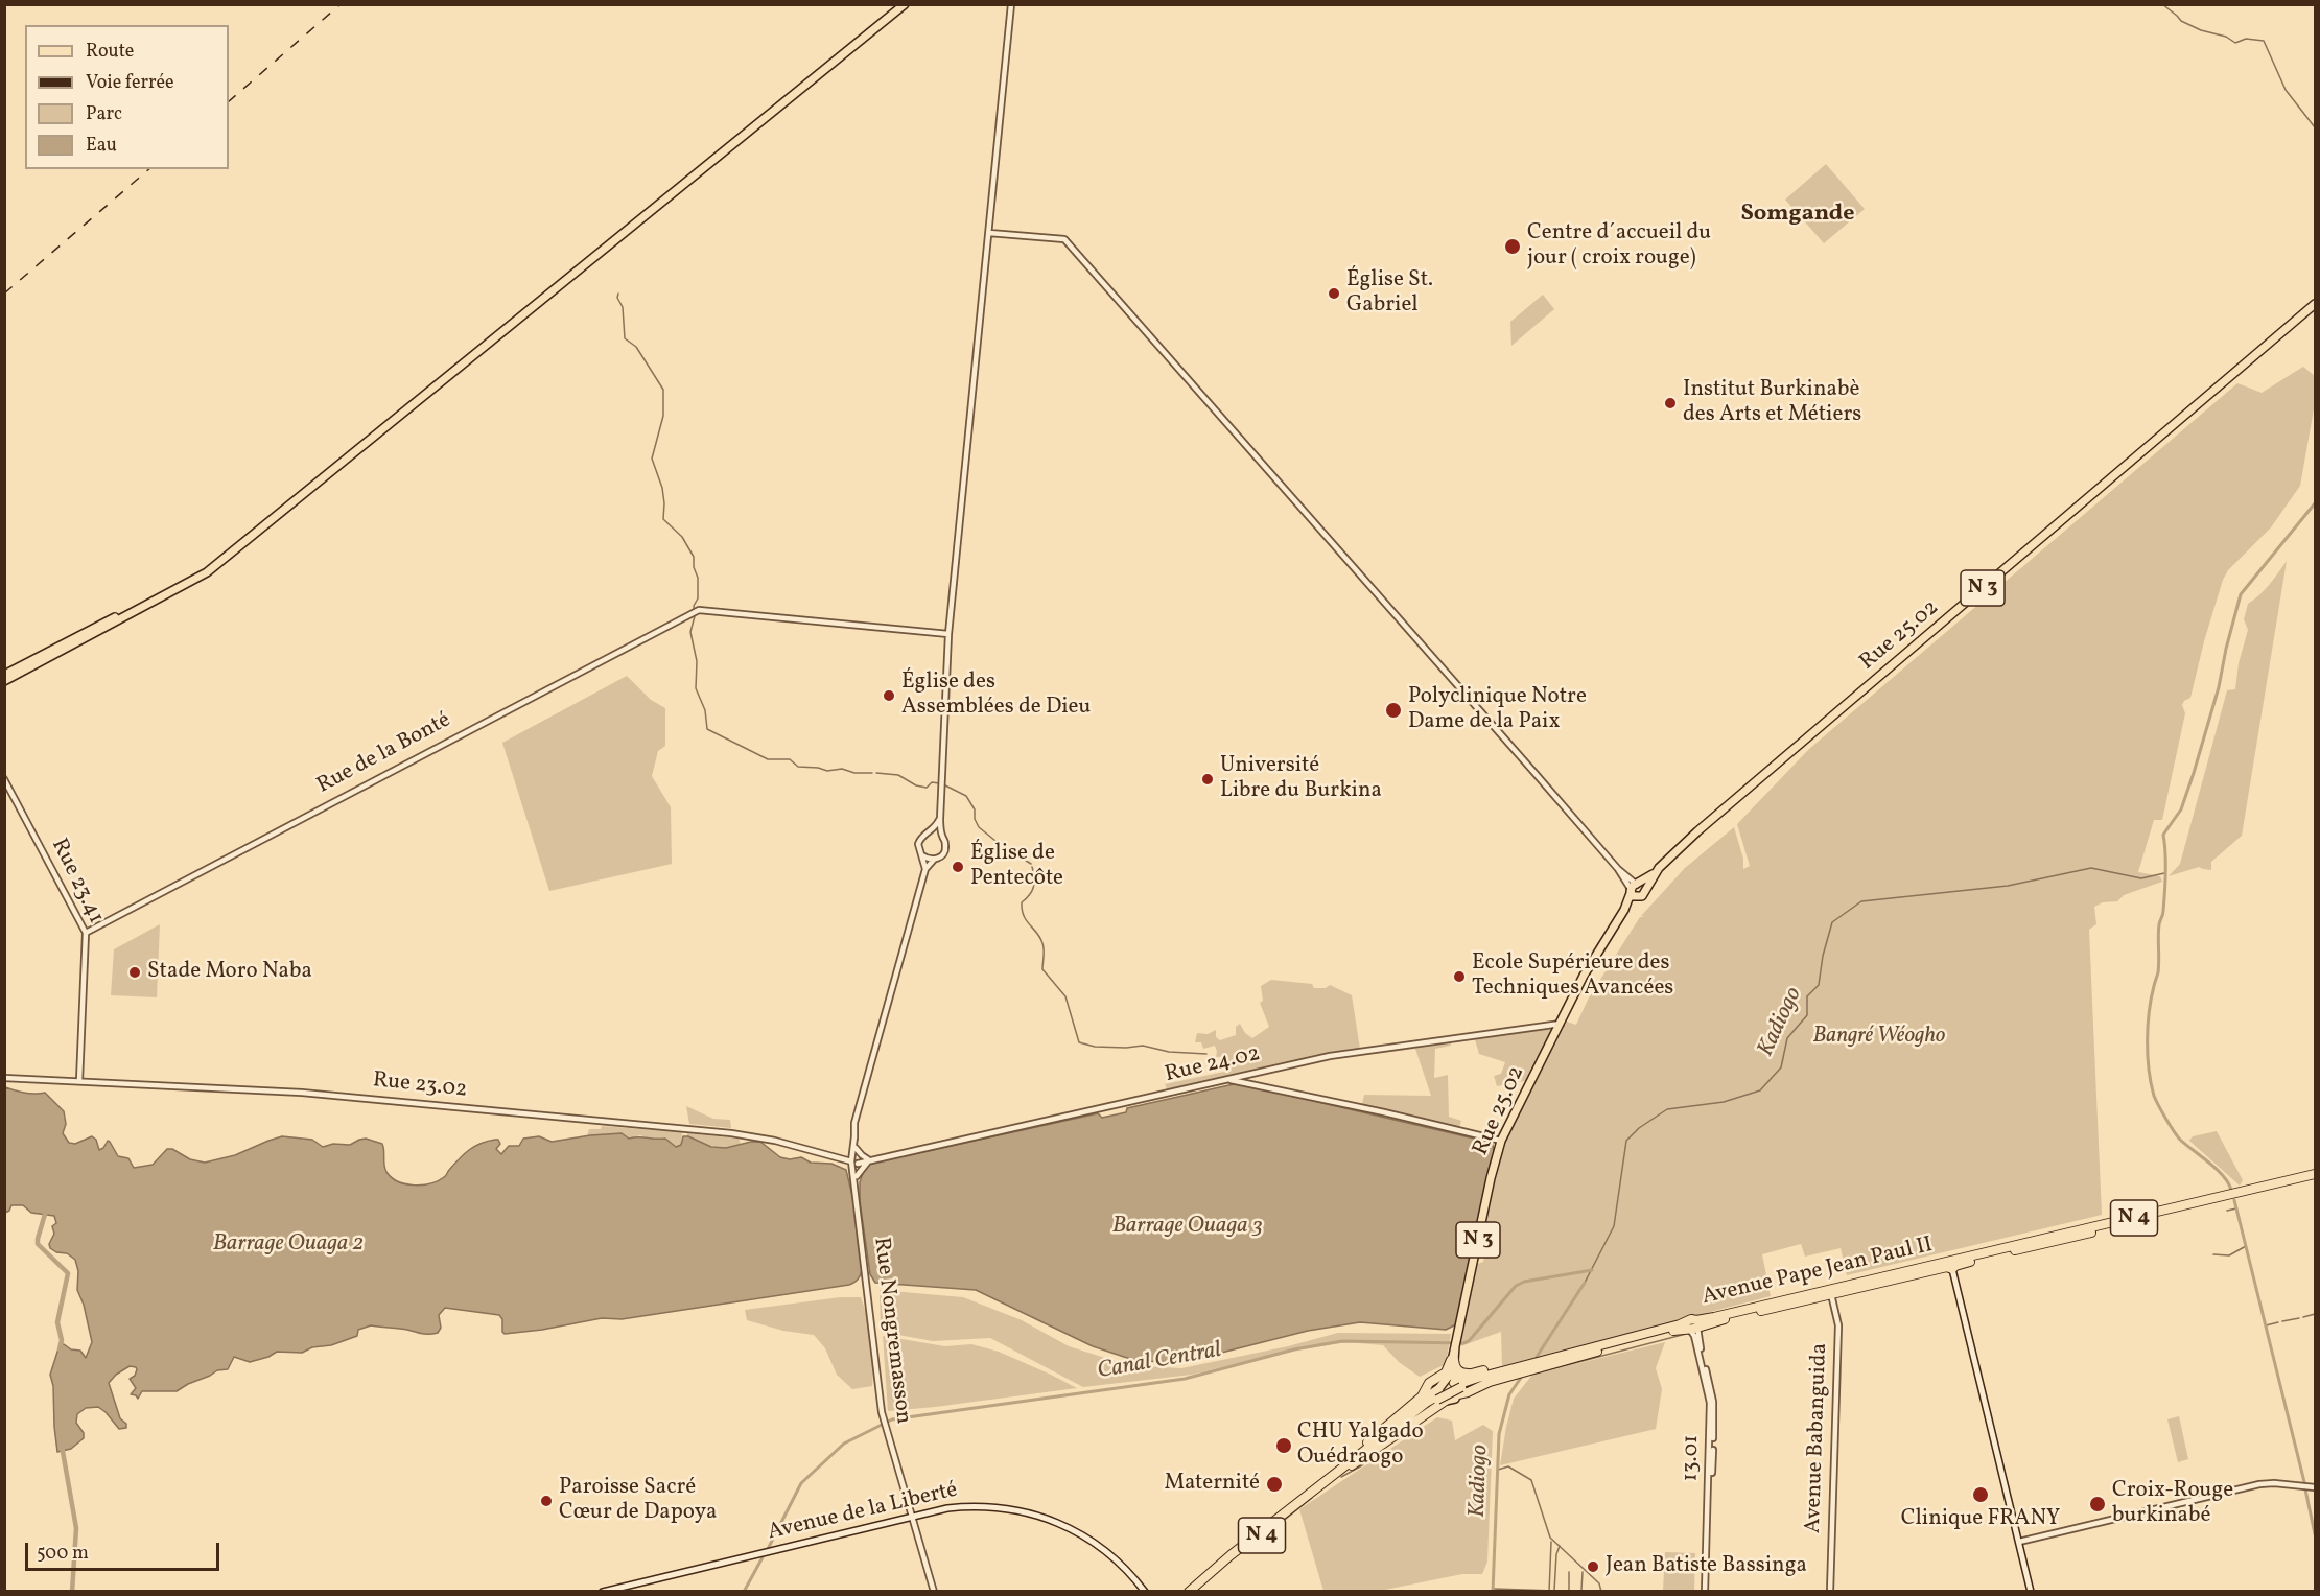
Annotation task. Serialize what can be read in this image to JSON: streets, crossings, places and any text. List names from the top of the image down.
{
  "streets": {
    "highway": ["N 4", "Avenue Pape Jean Paul II"],
    "main road": ["N 3", "Rue 25.02", "Avenue de la Liberté"],
    "street": [
      "Rue de la Bonté",
      "Rue 23.41",
      "Rue 24.02",
      "Rue 23.02",
      "Rue Nongremasson",
      "Avenue Babanguida",
      "13.01"
    ]
  },
  "crossings": [
    ["Rue 25.02", "Rue 24.02"],
    ["Rue 25.02", "N 4"],
    ["Rue de la Bonté", "Rue 23.41"],
    ["Rue 23.41", "Rue 23.02"],
    ["Rue 24.02", "Rue 23.02"],
    ["Rue 24.02", "Rue Nongremasson"],
    ["Rue 23.02", "Rue Nongremasson"],
    ["N 4", "Avenue Pape Jean Paul II"],
    ["Avenue Pape Jean Paul II", "Avenue Babanguida"],
    ["Avenue Pape Jean Paul II", "13.01"],
    ["Rue Nongremasson", "Avenue de la Liberté"]
  ],
  "districts": ["Somgande"],
  "water": [
    "Kadiogo",
    "Barrage Ouaga 3",
    "Barrage Ouaga 2",
    "Canal Central"
  ],
  "parks": ["Bangré Wéogho"],
  "places": [
    "Centre d´accueil du jour ( croix rouge)",
    "Église St. Gabriel",
    "Institut Burkinabè des Arts et Métiers",
    "Église des Assemblées de Dieu",
    "Polyclinique Notre Dame de la Paix",
    "Université Libre du Burkina",
    "Église de Pentecôte",
    "Stade Moro Naba",
    "Ecole Supérieure des Techniques Avancées",
    "CHU Yalgado Ouédraogo",
    "Maternité",
    "Clinique FRANY",
    "Paroisse Sacré Cœur de Dapoya",
    "Croix-Rouge burkinabé",
    "Jean Batiste Bassinga"
  ],
  "legend": [
    "Route",
    "Voie ferrée",
    "Parc",
    "Eau"
  ],
  "scale_bar": "500 m"
}
